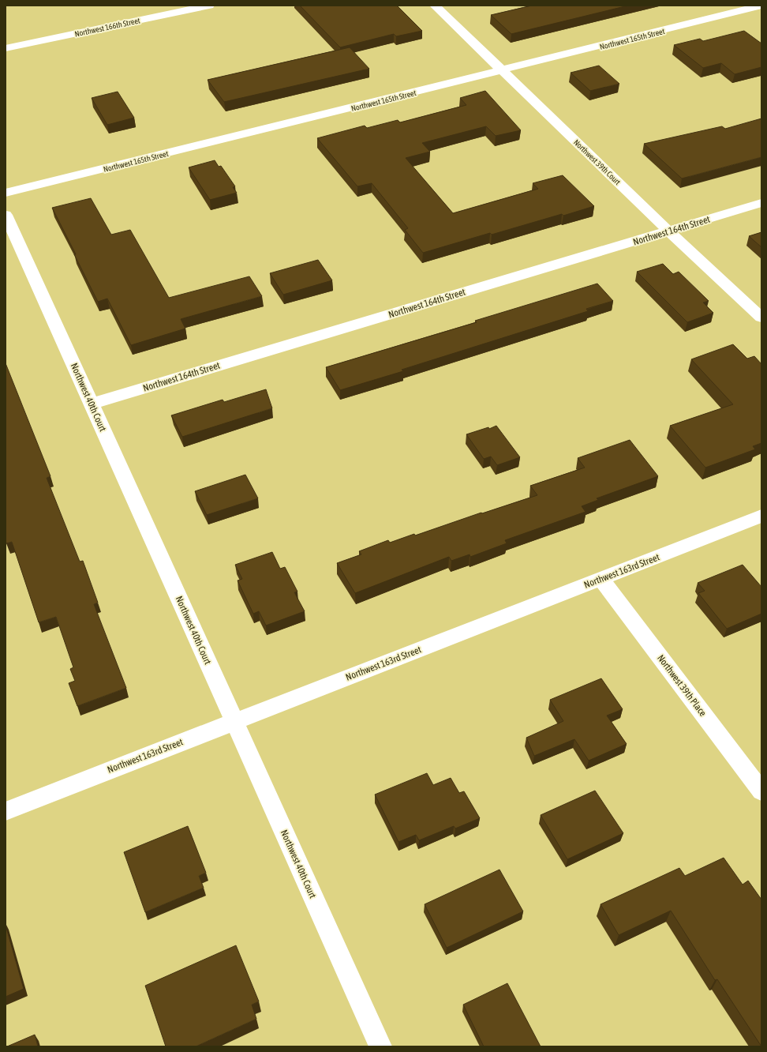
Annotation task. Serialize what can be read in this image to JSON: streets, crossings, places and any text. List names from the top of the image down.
{
  "streets": {
    "street": [
      "Northwest 166th Street",
      "Northwest 165th Street",
      "Northwest 39th Court",
      "Northwest 164th Street",
      "Northwest 40th Court",
      "Northwest 163rd Street",
      "Northwest 39th Place"
    ]
  },
  "crossings": [
    ["Northwest 165th Street", "Northwest 39th Court"],
    ["Northwest 39th Court", "Northwest 164th Street"],
    ["Northwest 164th Street", "Northwest 40th Court"],
    ["Northwest 40th Court", "Northwest 163rd Street"],
    ["Northwest 163rd Street", "Northwest 39th Place"]
  ]
}
